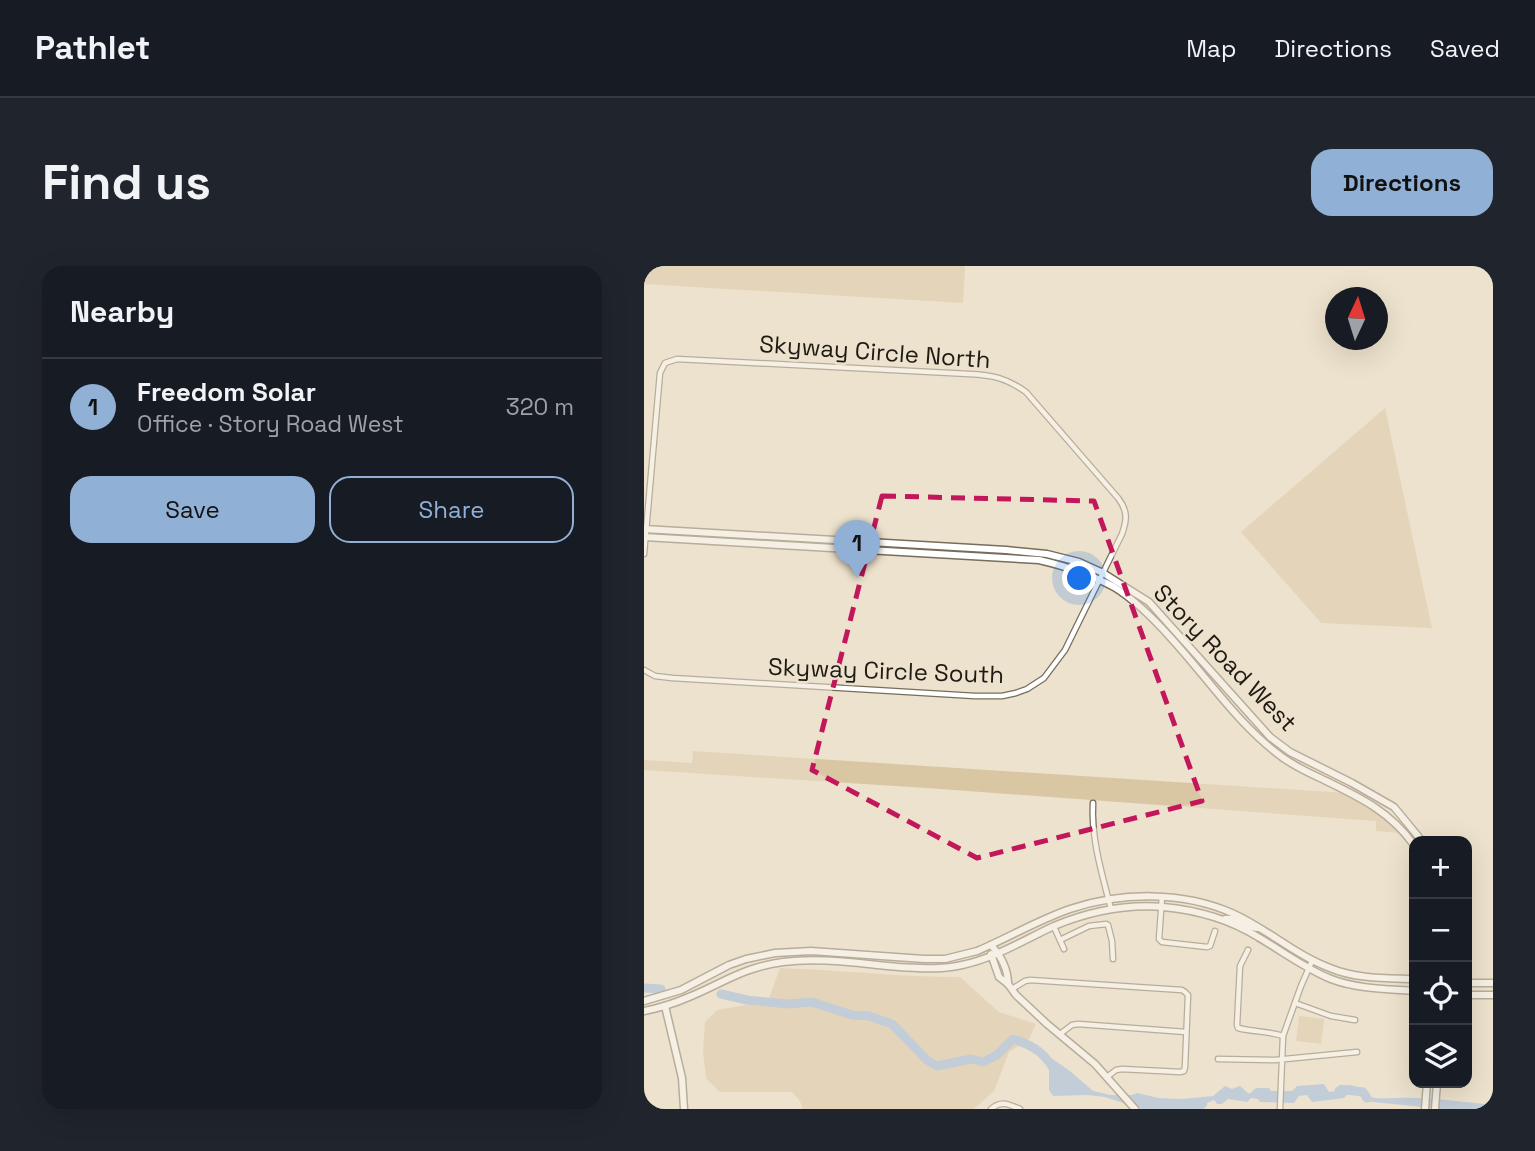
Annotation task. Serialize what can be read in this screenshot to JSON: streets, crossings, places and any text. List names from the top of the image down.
{
  "streets": {
    "street": ["Skyway Circle North", "Story Road West", "Skyway Circle South"]
  },
  "crossings": [
    ["Skyway Circle North", "Story Road West"],
    ["Skyway Circle North", "Skyway Circle South"],
    ["Story Road West", "Skyway Circle South"]
  ],
  "north": "top",
  "page": {
    "header": "Pathlet",
    "nav": ["Map", "Directions", "Saved"],
    "buttons": [
      "Directions",
      ["Save", "Share"]
    ],
    "title": "Find us",
    "heading": "Nearby",
    "list": [
      {
        "mark": "1",
        "name": "Freedom Solar",
        "note": "Office · Story Road West",
        "value": "320 m"
      }
    ],
    "pins": "1",
    "map_buttons": ["+", "−"]
  }
}
